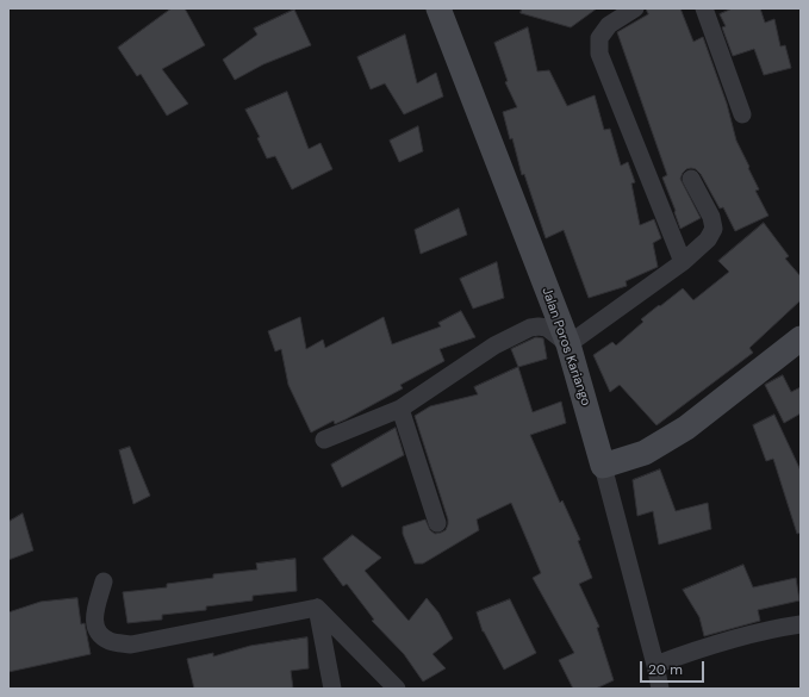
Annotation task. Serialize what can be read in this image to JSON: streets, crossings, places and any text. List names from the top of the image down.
{
  "streets": {
    "main road": ["Jalan Poros Kariango"]
  },
  "scale_bar": "20 m"
}
